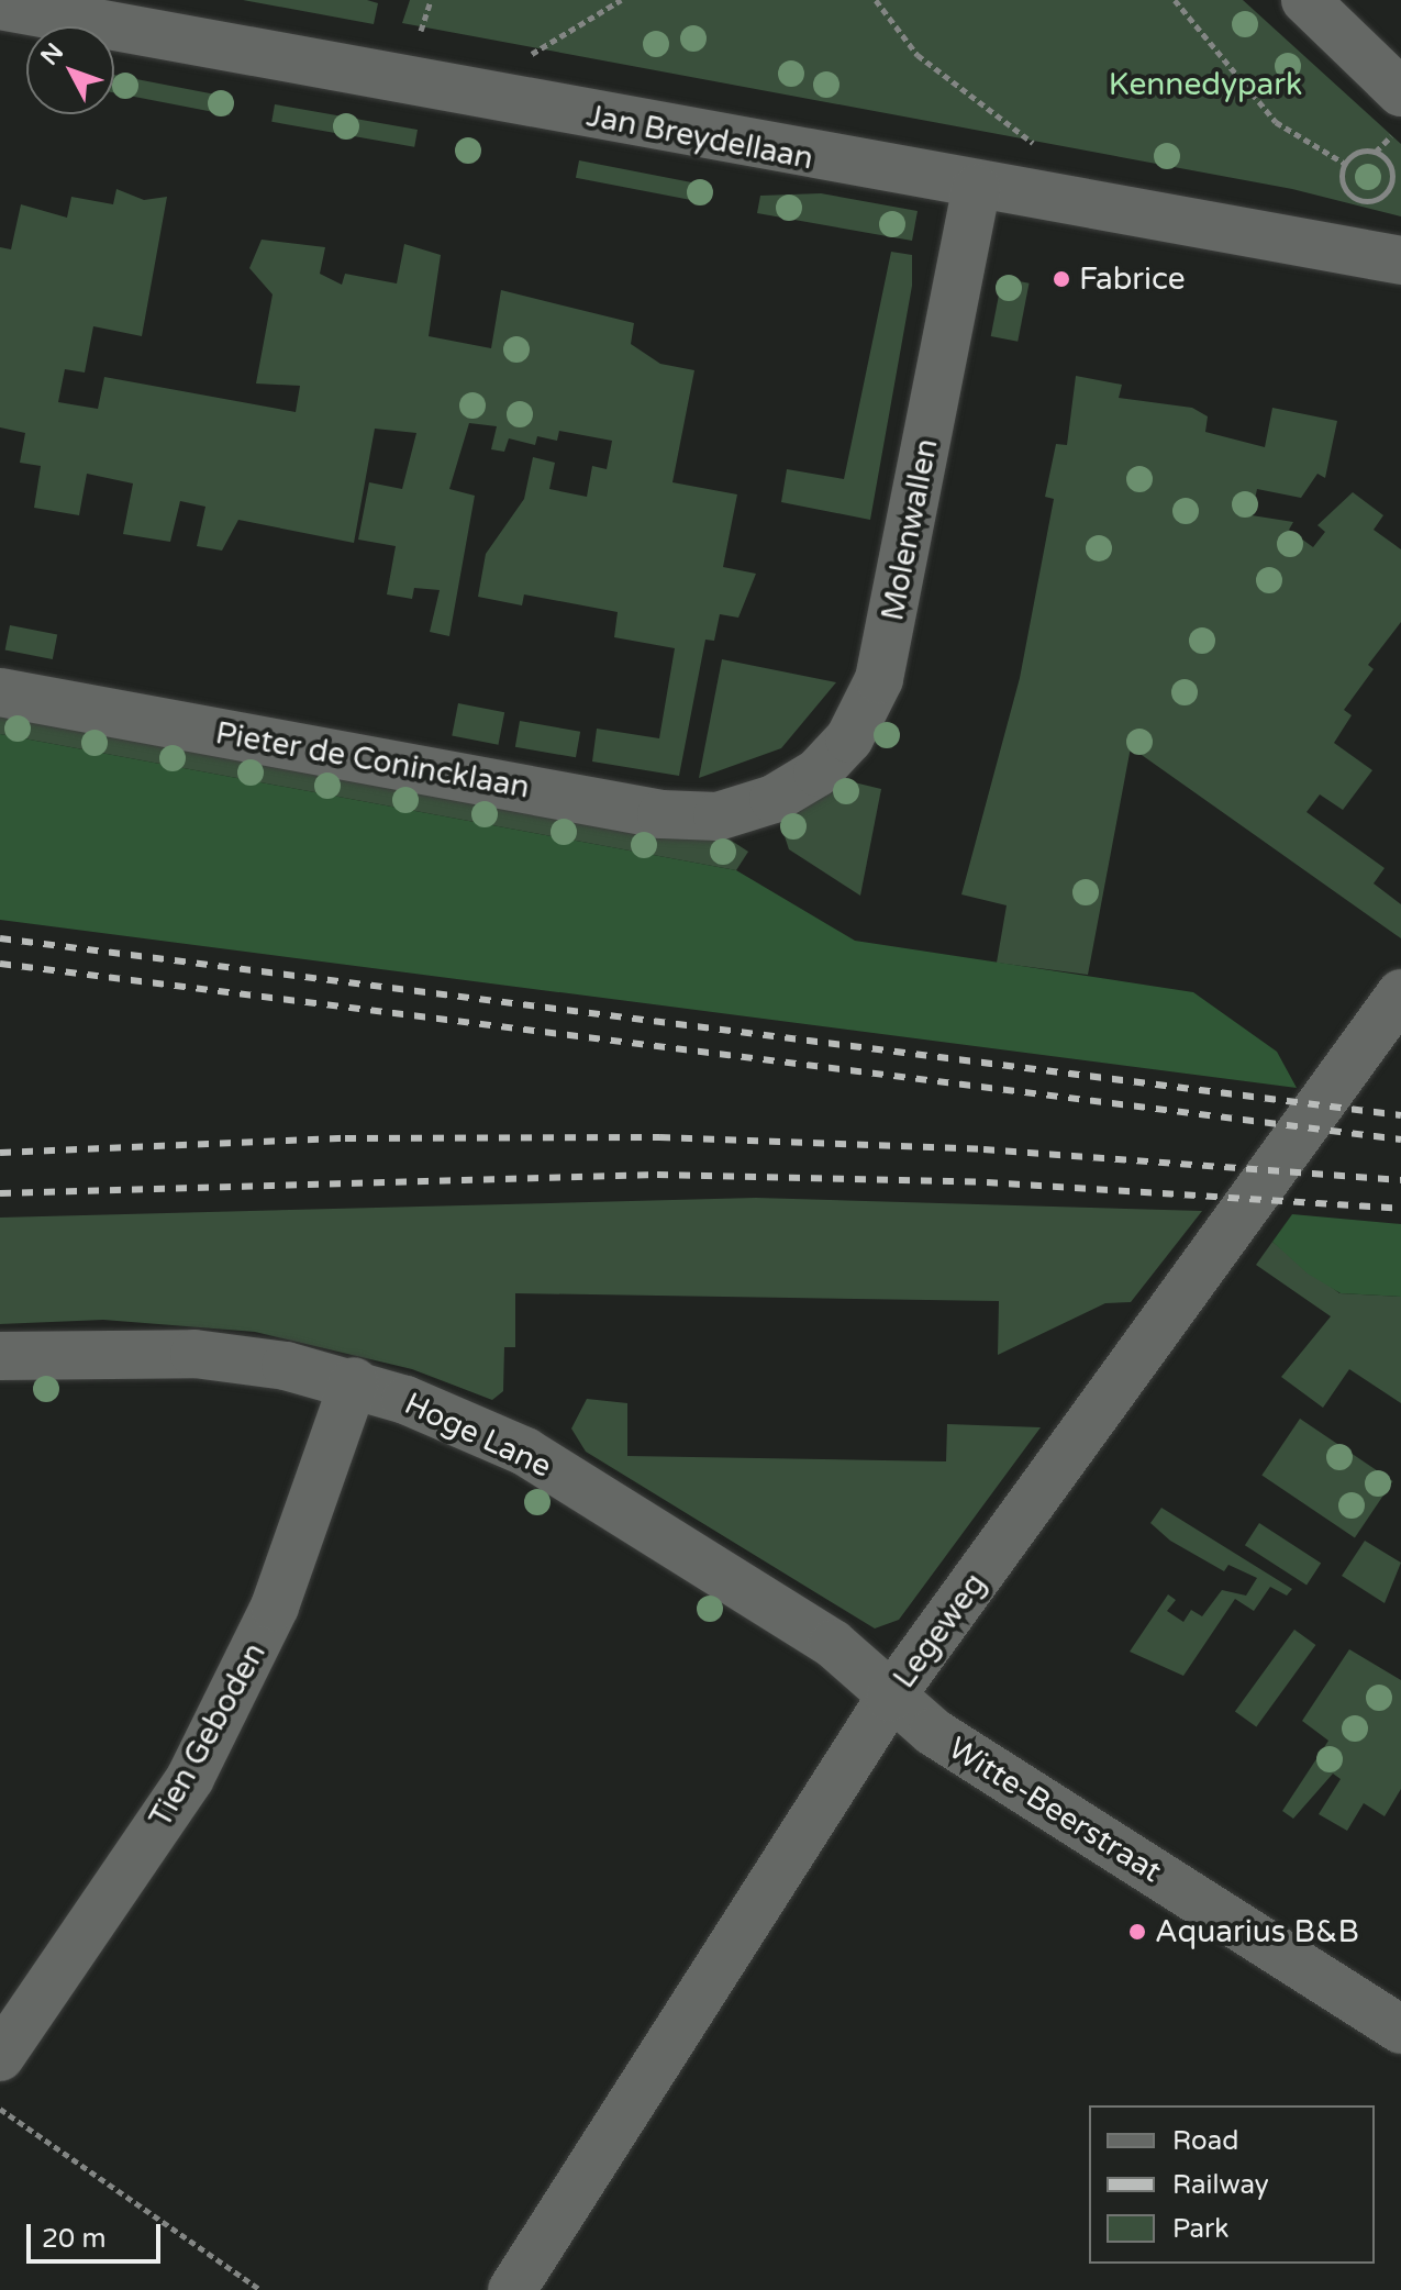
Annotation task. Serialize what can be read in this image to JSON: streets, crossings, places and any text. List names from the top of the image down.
{
  "streets": {
    "street": [
      "Jan Breydellaan",
      "Molenwallen",
      "Pieter de Conincklaan",
      "Hoge Lane",
      "Legeweg",
      "Tien Geboden",
      "Witte-Beerstraat"
    ]
  },
  "crossings": [
    ["Jan Breydellaan", "Molenwallen"],
    ["Molenwallen", "Pieter de Conincklaan"],
    ["Hoge Lane", "Legeweg"],
    ["Hoge Lane", "Tien Geboden"],
    ["Hoge Lane", "Witte-Beerstraat"],
    ["Legeweg", "Witte-Beerstraat"]
  ],
  "parks": ["Kennedypark"],
  "places": ["Fabrice", "Aquarius B&B"],
  "legend": ["Road", "Railway", "Park"],
  "scale_bar": "20 m",
  "north": "top left"
}
